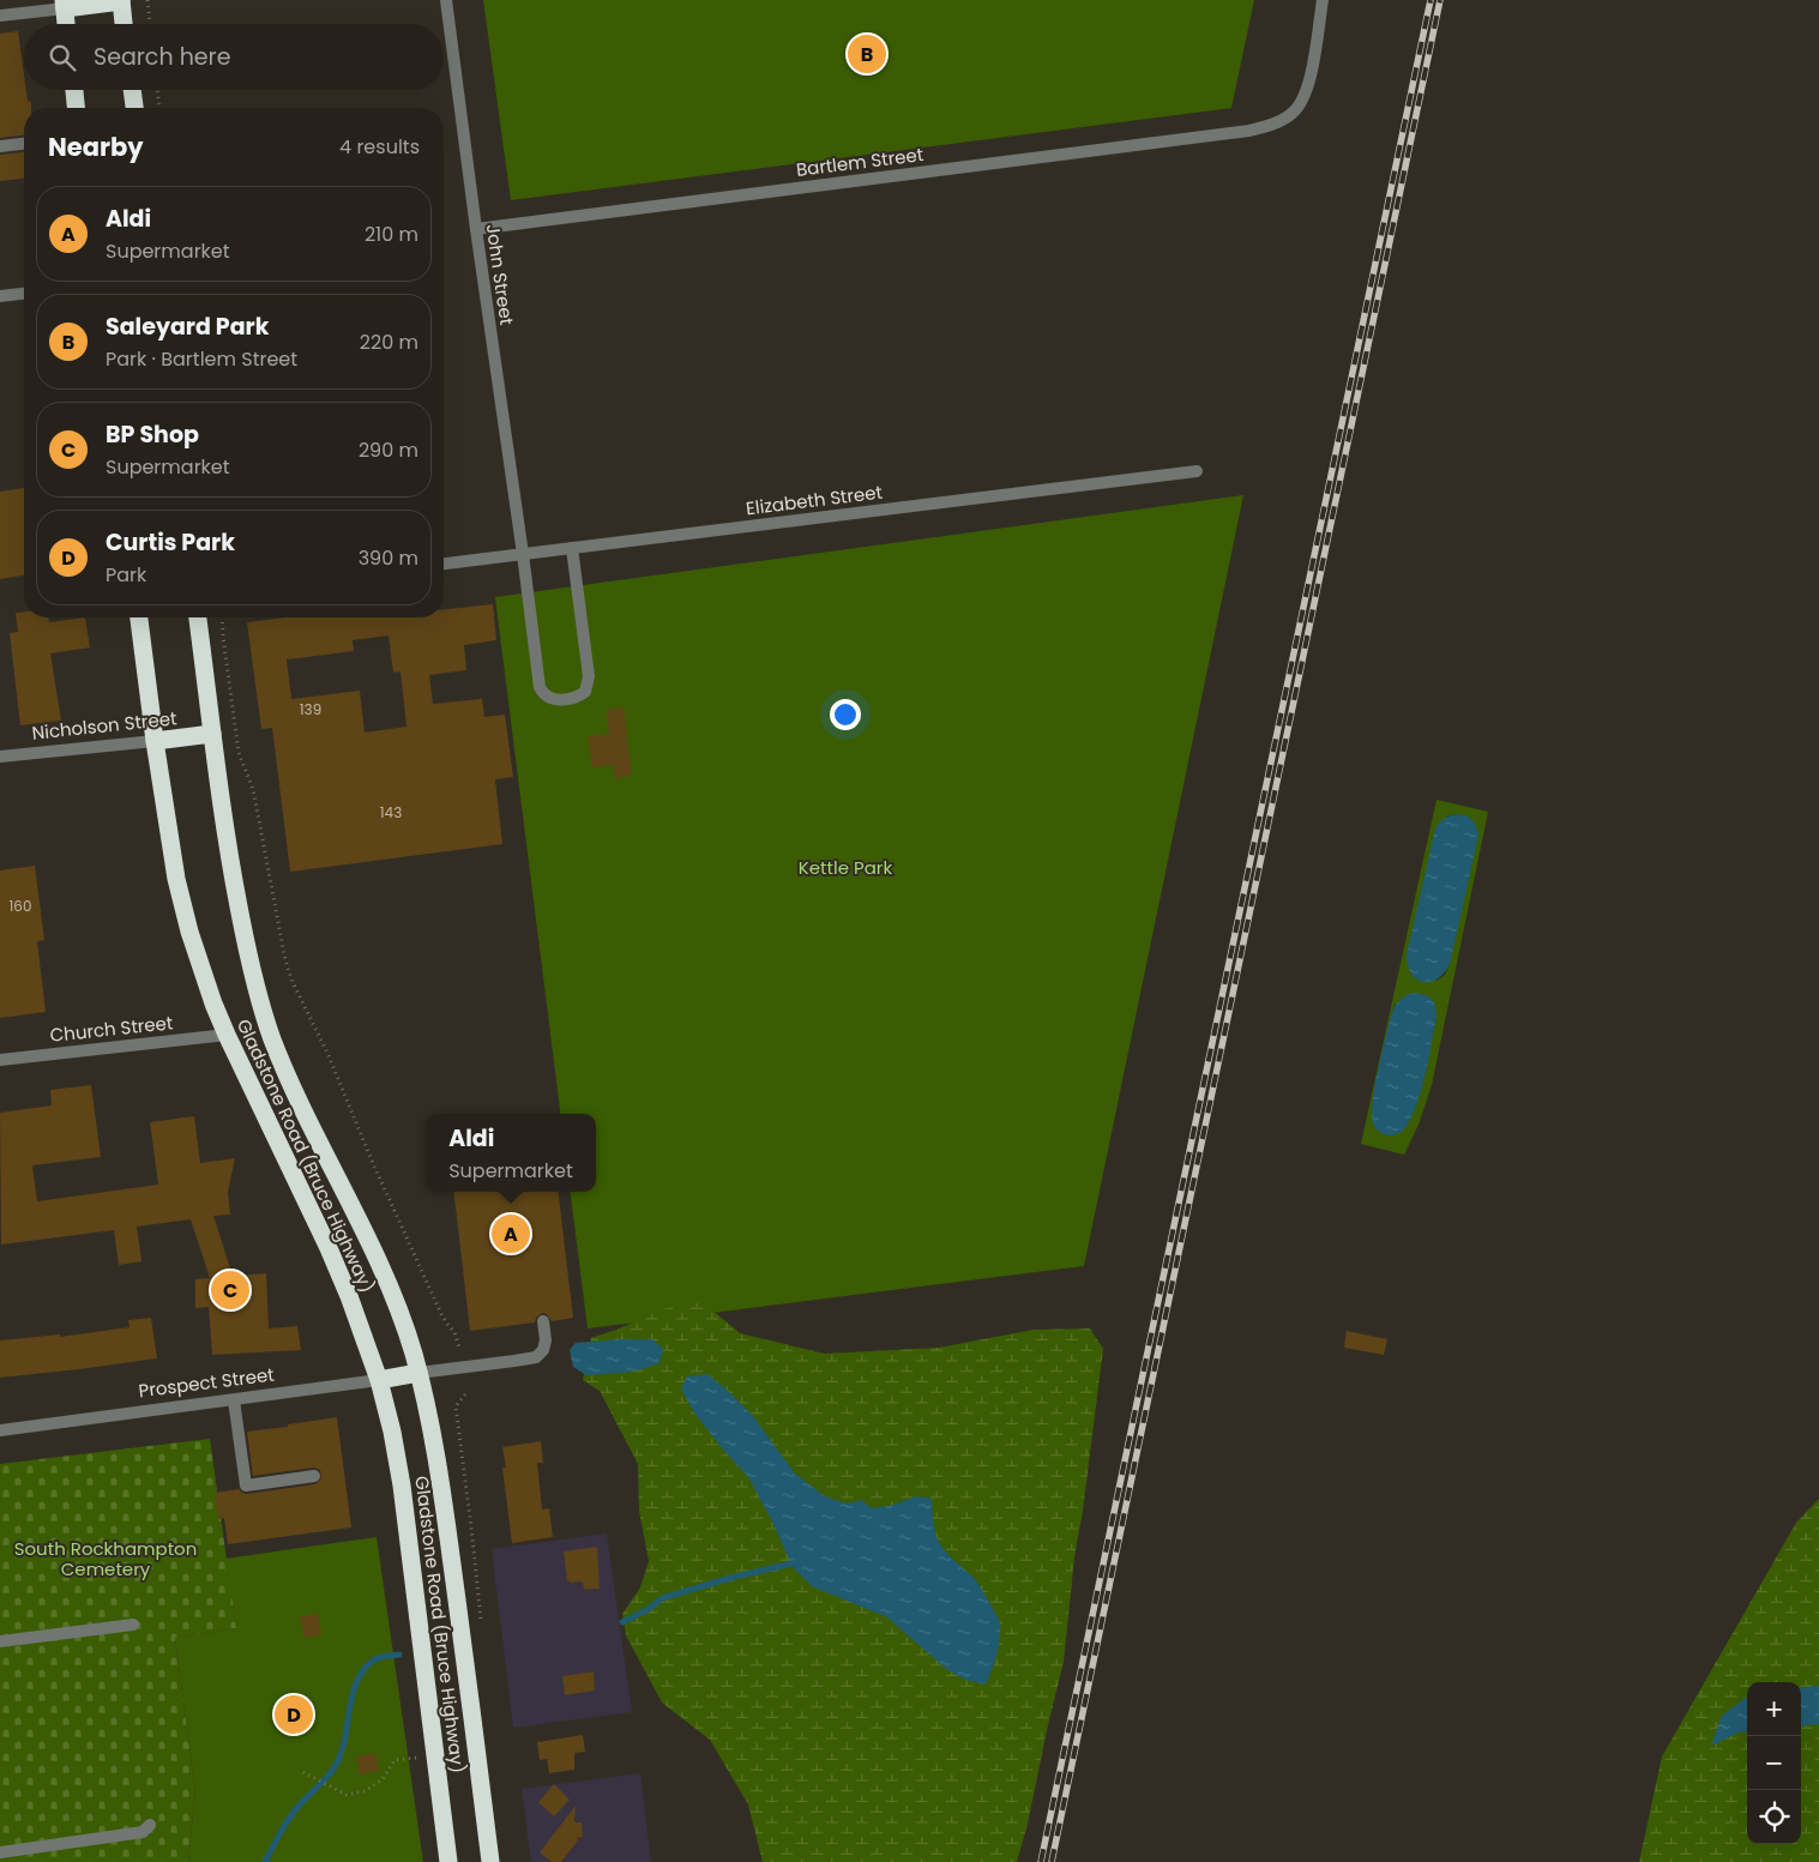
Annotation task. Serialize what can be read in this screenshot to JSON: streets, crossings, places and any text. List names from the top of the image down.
{
  "streets": {
    "highway": ["Nicholson Street", "Gladstone Road (Bruce Highway)", "Prospect Street"],
    "street": [
      "Bartlem Street",
      "John Street",
      "Elizabeth Street",
      "Church Street"
    ]
  },
  "crossings": [
    ["Bartlem Street", "John Street"],
    ["John Street", "Elizabeth Street"],
    ["Nicholson Street", "Gladstone Road (Bruce Highway)"],
    ["Church Street", "Gladstone Road (Bruce Highway)"],
    ["Gladstone Road (Bruce Highway)", "Prospect Street"]
  ],
  "parks": ["Kettle Park", "South Rockhampton Cemetery"],
  "house_numbers": ["139", "143", "160"],
  "page": {
    "search": "Search here",
    "pins": [
      "B",
      "A",
      "C",
      "D"
    ],
    "heading": ["Nearby", "4 results"],
    "list": [
      {
        "mark": "A",
        "name": "Aldi",
        "note": "Supermarket",
        "value": "210 m"
      },
      {
        "mark": "B",
        "name": "Saleyard Park",
        "note": "Park · Bartlem Street",
        "value": "220 m"
      },
      {
        "mark": "C",
        "name": "BP Shop",
        "note": "Supermarket",
        "value": "290 m"
      },
      {
        "mark": "D",
        "name": "Curtis Park",
        "note": "Park",
        "value": "390 m"
      }
    ],
    "popup": ["Aldi", "Supermarket"],
    "map_buttons": ["+", "−"]
  }
}
